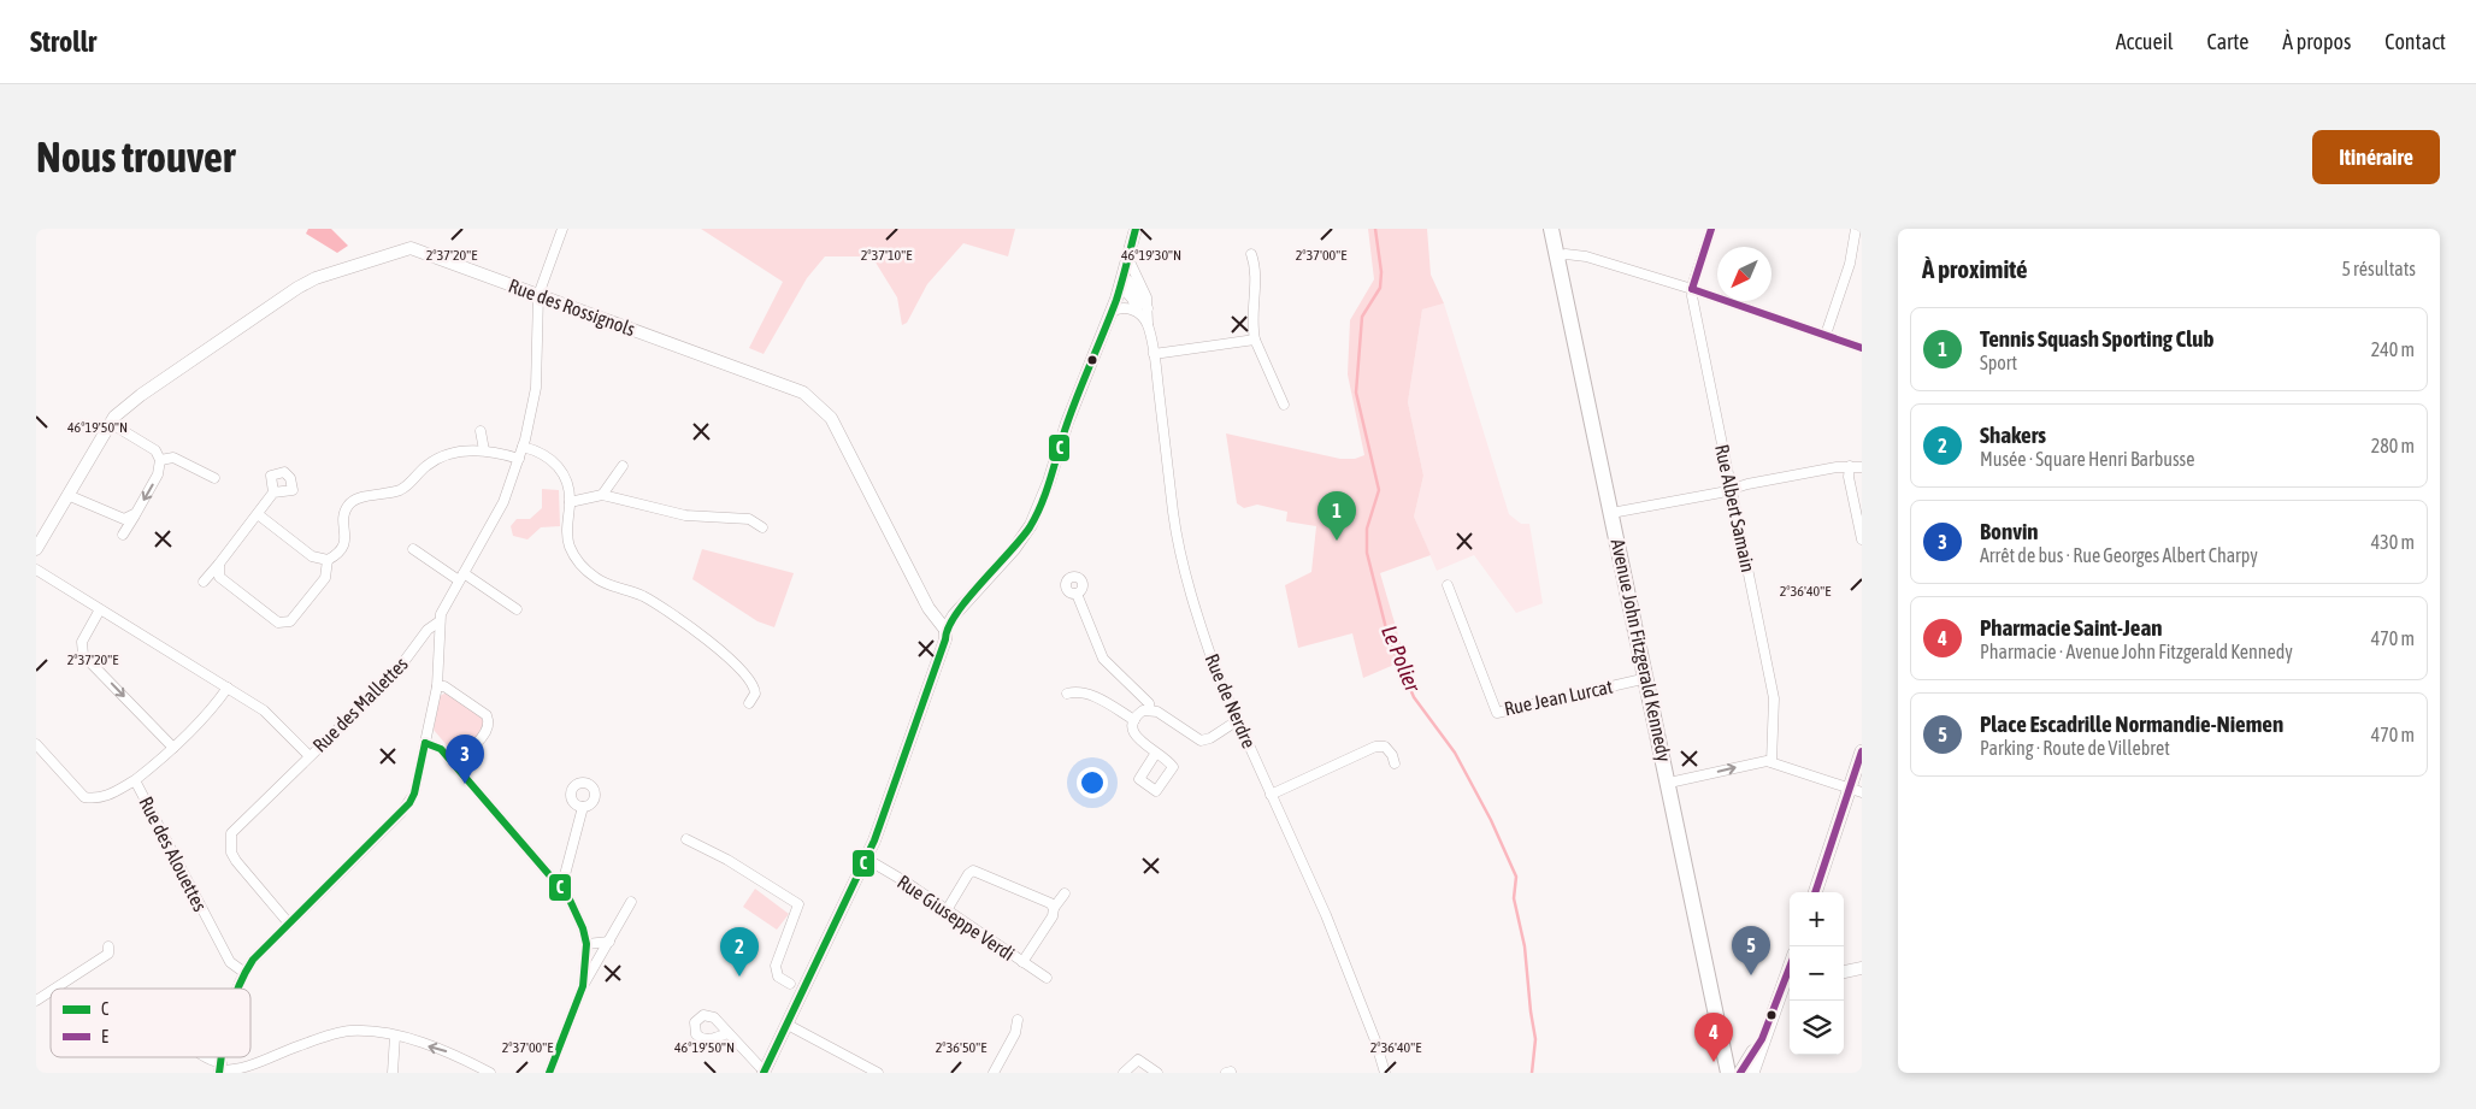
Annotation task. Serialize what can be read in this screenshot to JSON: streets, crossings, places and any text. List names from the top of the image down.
{
  "streets": {
    "main road": ["Avenue John Fitzgerald Kennedy"],
    "street": [
      "Rue des Rossignols",
      "Rue Albert Samain",
      "Rue Jean Lurcat",
      "Rue de Nerdre",
      "Rue des Mallettes",
      "Rue des Alouettes",
      "Rue Giuseppe Verdi"
    ]
  },
  "crossings": [
    ["Rue des Rossignols", "Rue des Mallettes"],
    ["Avenue John Fitzgerald Kennedy", "Rue Jean Lurcat"]
  ],
  "water": ["Le Polier"],
  "lines": ["transit line C", "transit line E"],
  "legend": ["C", "E"],
  "north": "bottom left",
  "page": {
    "header": "Strollr",
    "nav": [
      "Accueil",
      "Carte",
      "À propos",
      "Contact"
    ],
    "buttons": "Itinéraire",
    "title": "Nous trouver",
    "heading": ["À proximité", "5 résultats"],
    "list": [
      {
        "mark": "1",
        "name": "Tennis Squash Sporting Club",
        "note": "Sport",
        "value": "240 m"
      },
      {
        "mark": "2",
        "name": "Shakers",
        "note": "Musée · Square Henri Barbusse",
        "value": "280 m"
      },
      {
        "mark": "3",
        "name": "Bonvin",
        "note": "Arrêt de bus · Rue Georges Albert Charpy",
        "value": "430 m"
      },
      {
        "mark": "4",
        "name": "Pharmacie Saint-Jean",
        "note": "Pharmacie · Avenue John Fitzgerald Kennedy",
        "value": "470 m"
      },
      {
        "mark": "5",
        "name": "Place Escadrille Normandie-Niemen",
        "note": "Parking · Route de Villebret",
        "value": "470 m"
      }
    ],
    "pins": [
      "1",
      "3",
      "5",
      "2",
      "4"
    ],
    "map_buttons": ["+", "−"]
  },
  "coordinates": [
    "46°19'30\"N",
    "2°37'10\"E",
    "2°37'00\"E",
    "2°37'20\"E",
    "46°19'50\"N",
    "2°36'40\"E",
    "2°36'50\"E"
  ]
}
